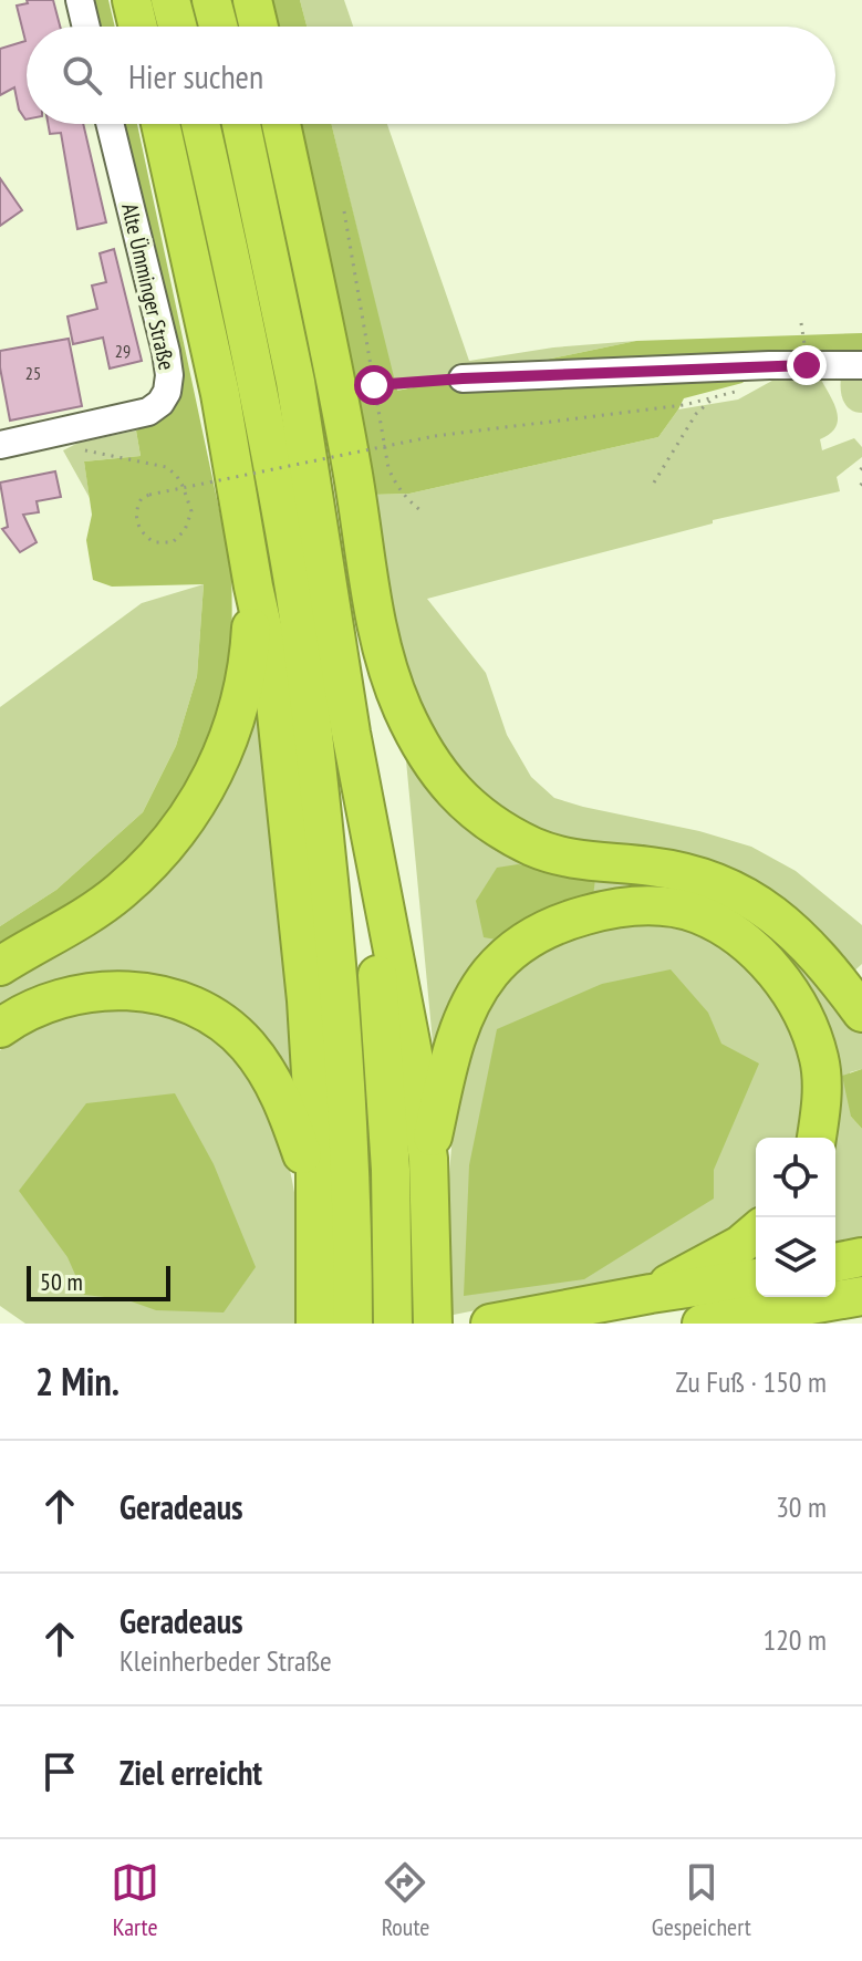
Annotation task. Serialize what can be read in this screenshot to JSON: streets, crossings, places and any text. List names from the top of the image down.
{
  "streets": {
    "street": ["Alte Ümminger Straße"]
  },
  "house_numbers": ["29", "25"],
  "scale_bar": "50 m",
  "page": {
    "search": "Hier suchen",
    "scale": "50 m",
    "heading": ["2 Min.", "Zu Fuß · 150 m"],
    "list": [
      ["Geradeaus", "30 m"],
      ["Geradeaus", "Kleinherbeder Straße", "120 m"],
      "Ziel erreicht"
    ],
    "nav": ["Karte", "Route", "Gespeichert"]
  }
}
